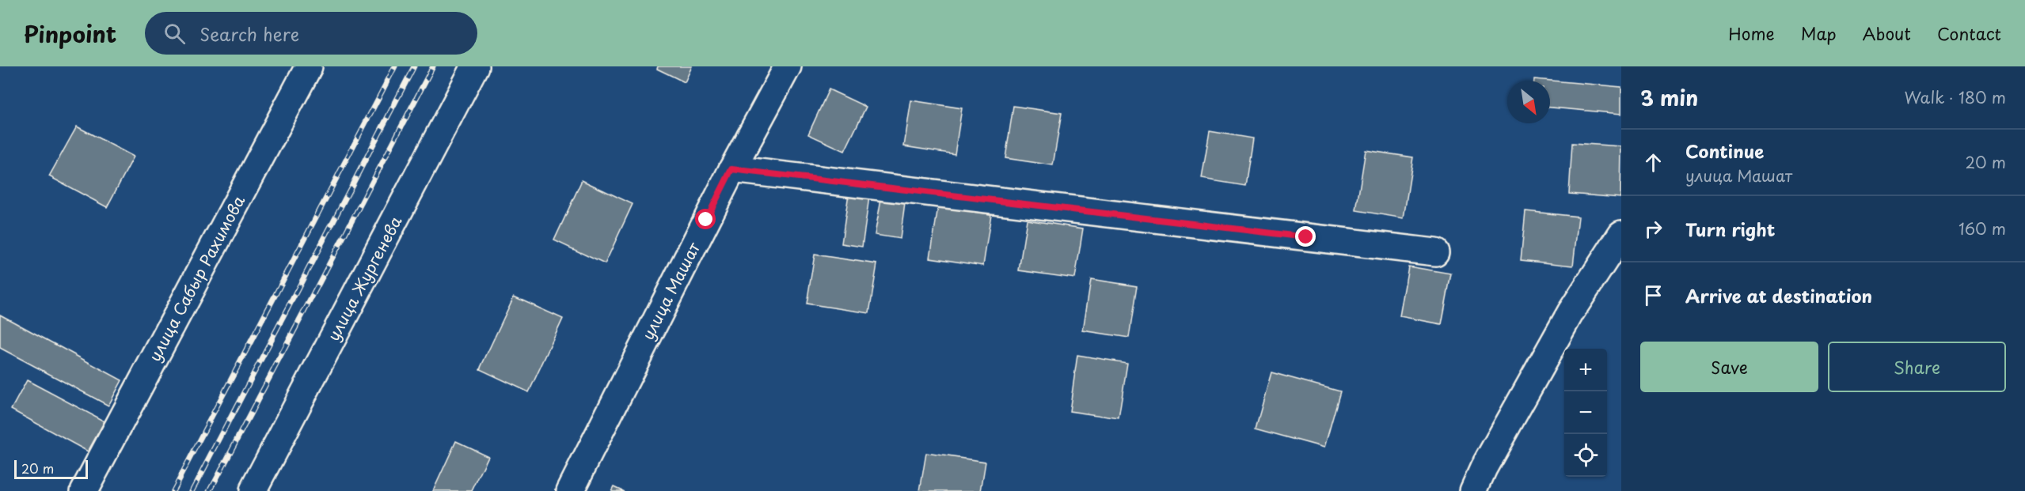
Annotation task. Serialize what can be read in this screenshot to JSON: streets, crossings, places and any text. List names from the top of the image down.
{
  "streets": {
    "street": ["улица Сабыр Рахимова", "улица Жургенева", "улица Машат"]
  },
  "scale_bar": "20 m",
  "north": "bottom right",
  "page": {
    "header": "Pinpoint",
    "search": "Search here",
    "nav": [
      "Home",
      "Map",
      "About",
      "Contact"
    ],
    "heading": ["3 min", "Walk · 180 m"],
    "list": [
      ["Continue", "улица Машат", "20 m"],
      ["Turn right", "160 m"],
      "Arrive at destination"
    ],
    "buttons": ["Save", "Share"],
    "map_buttons": ["+", "−"],
    "scale": "20 m"
  }
}
